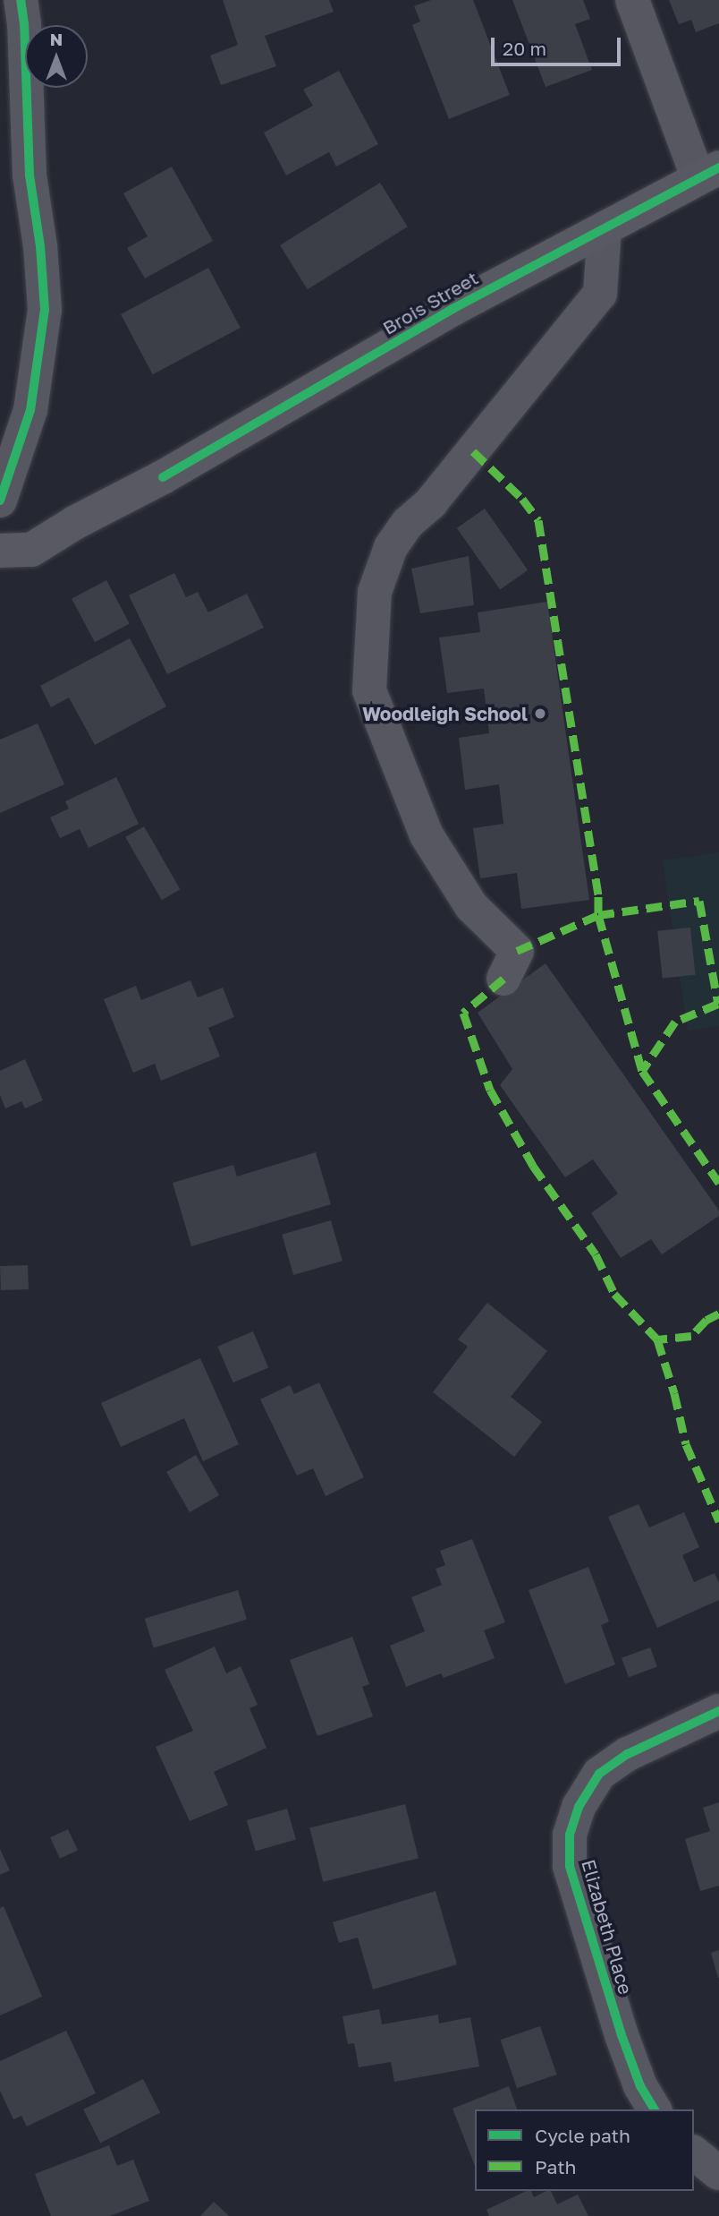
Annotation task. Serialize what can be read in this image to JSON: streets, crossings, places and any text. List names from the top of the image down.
{
  "streets": {
    "main road": ["Brois Street"],
    "street": ["Elizabeth Place"]
  },
  "places": ["Woodleigh School"],
  "legend": ["Cycle path", "Path"],
  "scale_bar": "20 m",
  "north": "top"
}
